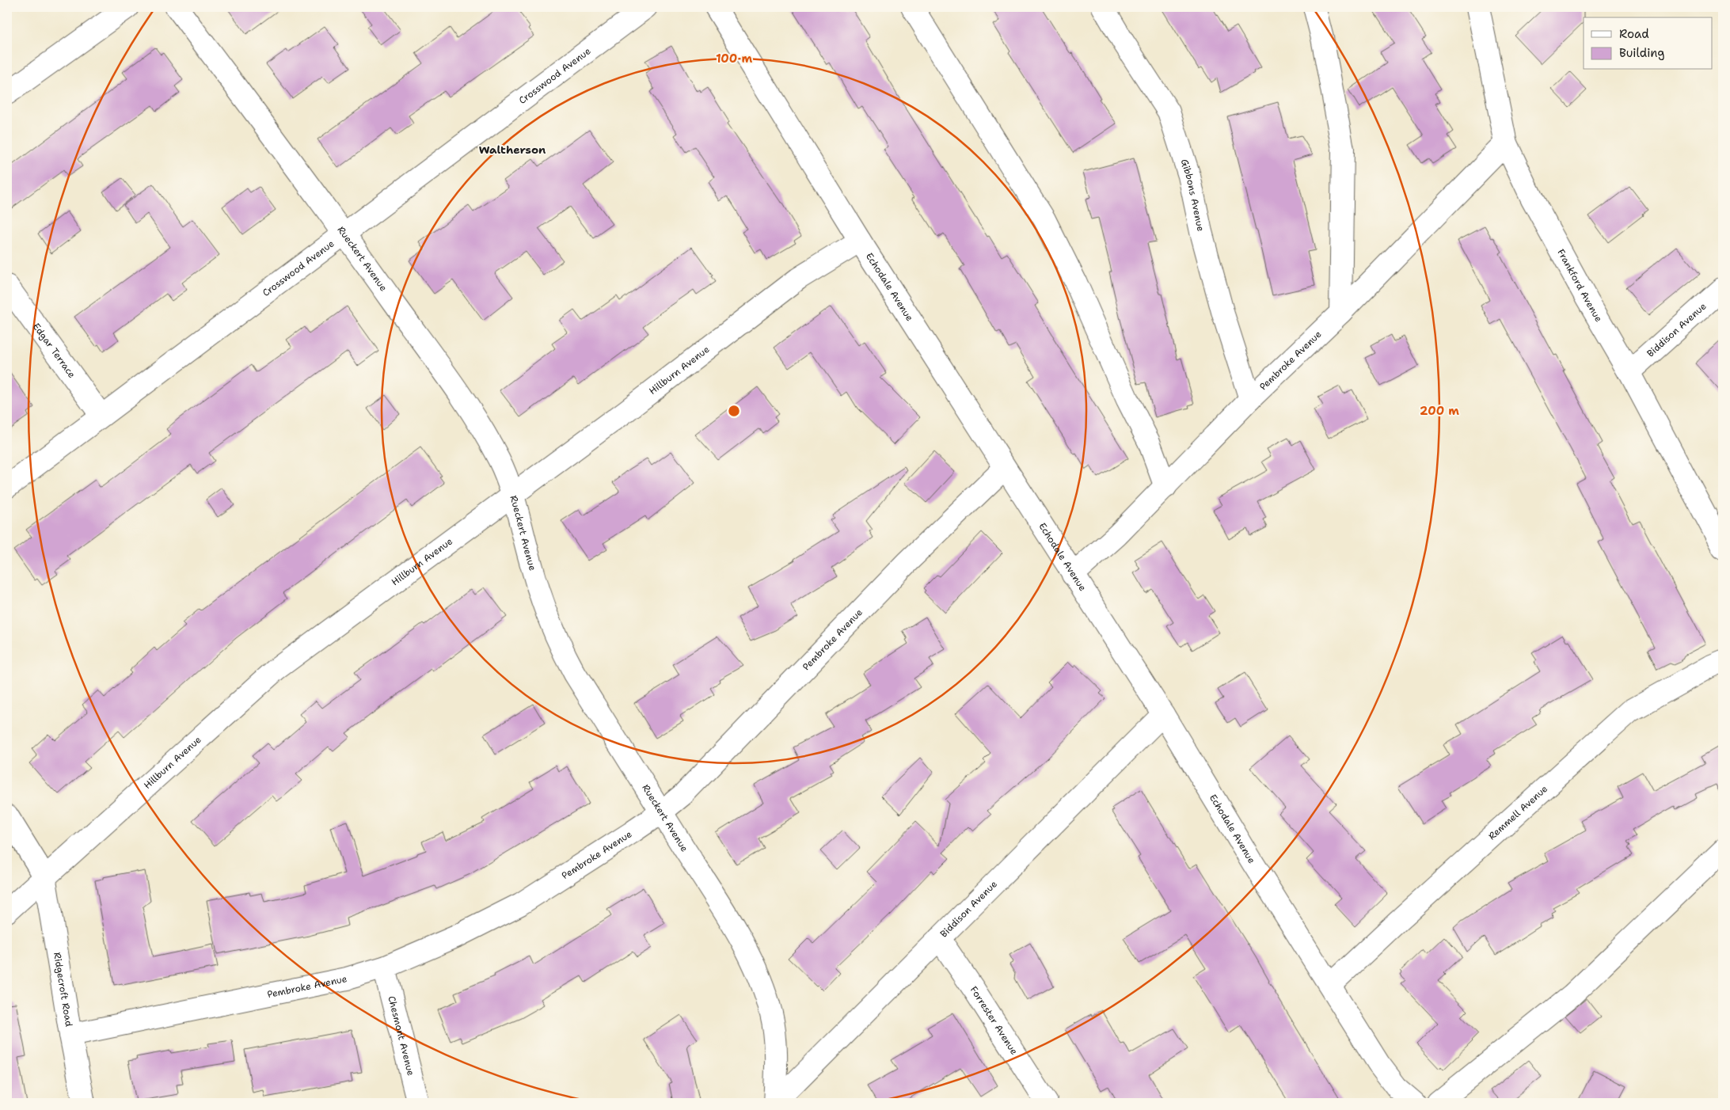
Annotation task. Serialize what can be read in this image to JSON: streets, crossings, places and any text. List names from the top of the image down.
{
  "streets": {
    "street": [
      "Crosswood Avenue",
      "Gibbons Avenue",
      "Rueckert Avenue",
      "Frankford Avenue",
      "Echodale Avenue",
      "Biddison Avenue",
      "Edgar Terrace",
      "Pembroke Avenue",
      "Hillburn Avenue",
      "Remmell Avenue",
      "Ridgecroft Road",
      "Forrester Avenue",
      "Chesmont Avenue"
    ]
  },
  "crossings": [
    ["Crosswood Avenue", "Rueckert Avenue"],
    ["Crosswood Avenue", "Edgar Terrace"],
    ["Gibbons Avenue", "Pembroke Avenue"],
    ["Rueckert Avenue", "Biddison Avenue"],
    ["Rueckert Avenue", "Pembroke Avenue"],
    ["Rueckert Avenue", "Hillburn Avenue"],
    ["Frankford Avenue", "Biddison Avenue"],
    ["Frankford Avenue", "Pembroke Avenue"],
    ["Echodale Avenue", "Biddison Avenue"],
    ["Echodale Avenue", "Pembroke Avenue"],
    ["Echodale Avenue", "Hillburn Avenue"],
    ["Echodale Avenue", "Remmell Avenue"],
    ["Biddison Avenue", "Forrester Avenue"],
    ["Pembroke Avenue", "Ridgecroft Road"],
    ["Pembroke Avenue", "Chesmont Avenue"],
    ["Hillburn Avenue", "Ridgecroft Road"]
  ],
  "districts": ["Waltherson"],
  "legend": ["Road", "Building"],
  "rings": ["100 m", "200 m"]
}
